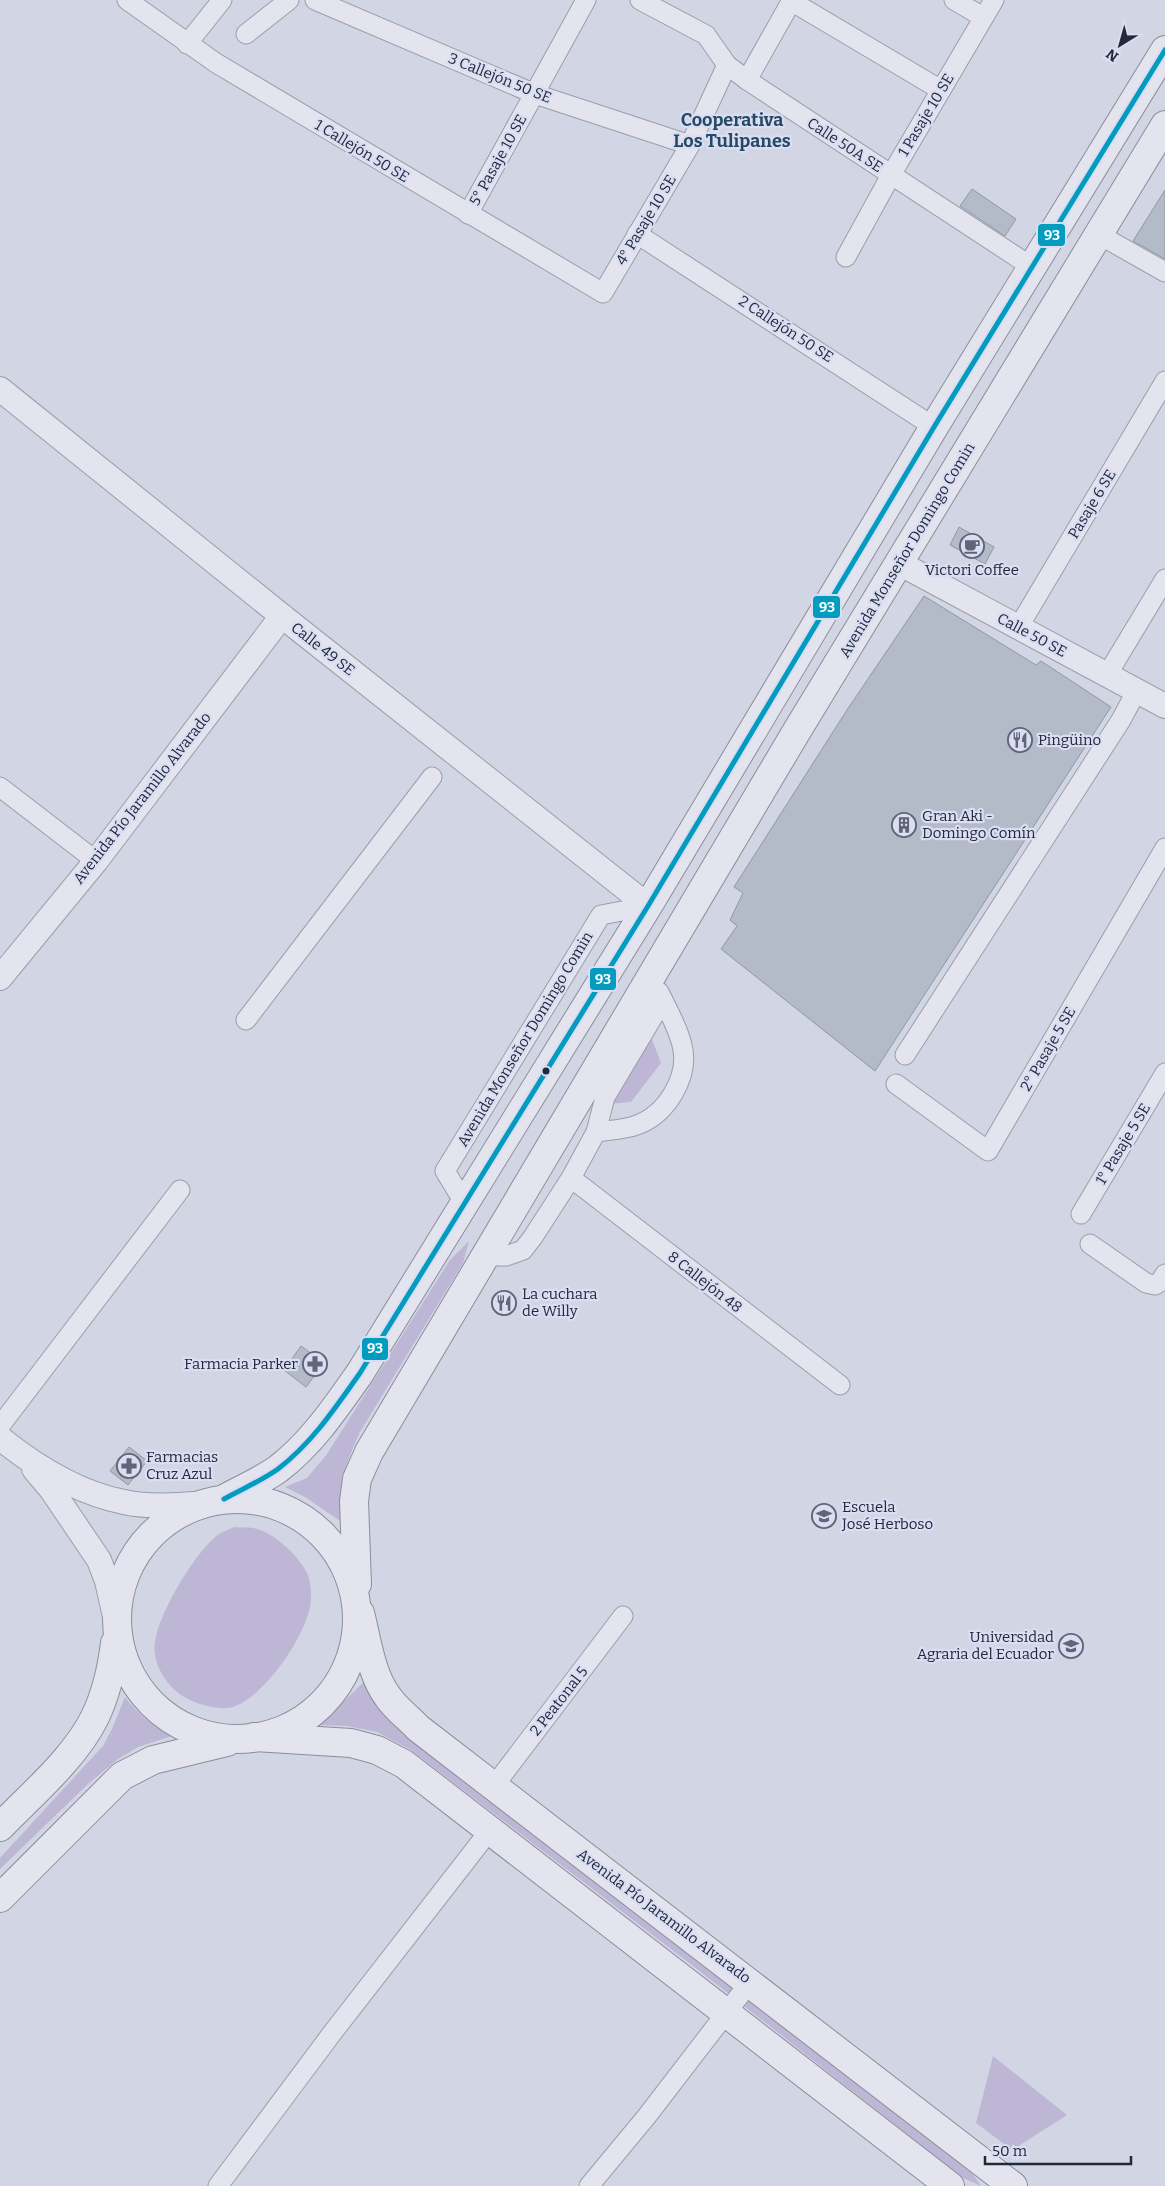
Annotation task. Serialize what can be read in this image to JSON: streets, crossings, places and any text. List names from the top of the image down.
{
  "streets": {
    "main road": ["Avenida Monseñor Domingo Comin", "Avenida Pío Jaramillo Alvarado"],
    "street": [
      "3 Callejón 50 SE",
      "1 Pasaje 10 SE",
      "Calle 50A SE",
      "1 Callejón 50 SE",
      "5° Pasaje 10 SE",
      "4° Pasaje 10 SE",
      "2 Callejón 50 SE",
      "Pasaje 6 SE",
      "Calle 50 SE",
      "Calle 49 SE",
      "2° Pasaje 5 SE",
      "1° Pasaje 5 SE",
      "8 Callejón 48",
      "2 Peatonal 5"
    ]
  },
  "crossings": [
    ["3 Callejón 50 SE", "5° Pasaje 10 SE"],
    ["3 Callejón 50 SE", "4° Pasaje 10 SE"],
    ["1 Pasaje 10 SE", "Calle 50A SE"],
    ["Calle 50A SE", "4° Pasaje 10 SE"],
    ["1 Callejón 50 SE", "5° Pasaje 10 SE"],
    ["1 Callejón 50 SE", "4° Pasaje 10 SE"],
    ["4° Pasaje 10 SE", "2 Callejón 50 SE"],
    ["Pasaje 6 SE", "Calle 50 SE"],
    ["Avenida Monseñor Domingo Comin", "Calle 50 SE"],
    ["Avenida Monseñor Domingo Comin", "Avenida Pío Jaramillo Alvarado"],
    ["Avenida Monseñor Domingo Comin", "8 Callejón 48"],
    ["Calle 49 SE", "Avenida Pío Jaramillo Alvarado"],
    ["Avenida Pío Jaramillo Alvarado", "2 Peatonal 5"]
  ],
  "districts": ["Cooperativa Los Tulipanes"],
  "places": {
    "cafe": ["Victori Coffee"],
    "restaurant": ["Pingüino", "La cuchara de Willy"],
    "building": ["Gran Aki - Domingo Comín"],
    "pharmacy": ["Farmacia Parker", "Farmacias Cruz Azul"],
    "school or university": ["Escuela José Herboso", "Universidad Agraria del Ecuador"]
  },
  "lines": ["transit line 93"],
  "scale_bar": "50 m",
  "north": "bottom left"
}
